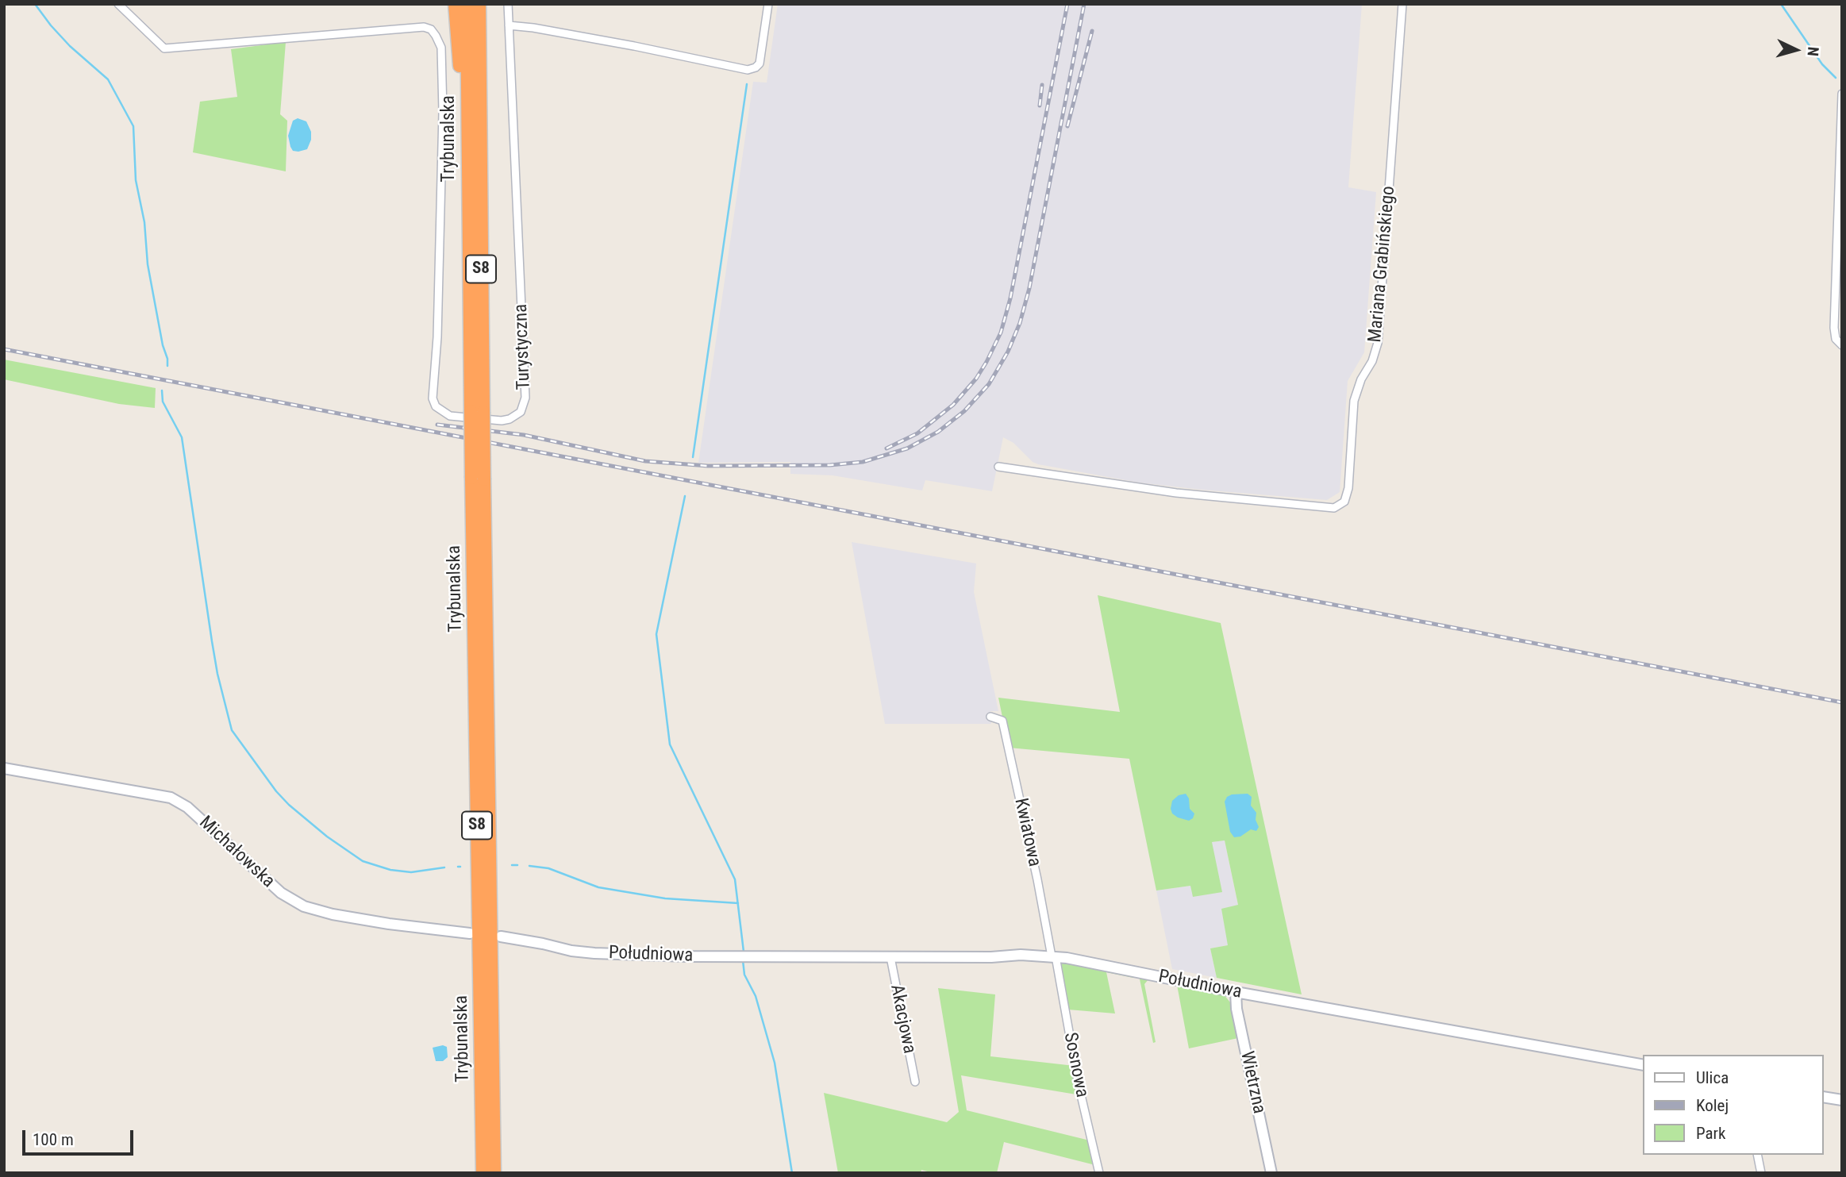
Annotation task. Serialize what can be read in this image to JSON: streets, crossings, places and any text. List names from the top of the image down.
{
  "streets": {
    "highway": ["Trybunalska", "S8"],
    "street": [
      "Mariana Grabińskiego",
      "Turystyczna",
      "Kwiatowa",
      "Michałowska",
      "Południowa",
      "Akacjowa",
      "Sosnowa",
      "Wietrzna"
    ]
  },
  "crossings": [
    ["Kwiatowa", "Południowa"],
    ["Kwiatowa", "Sosnowa"],
    ["Południowa", "Akacjowa"],
    ["Południowa", "Sosnowa"],
    ["Południowa", "Wietrzna"]
  ],
  "legend": ["Ulica", "Kolej", "Park"],
  "scale_bar": "100 m",
  "north": "right"
}
